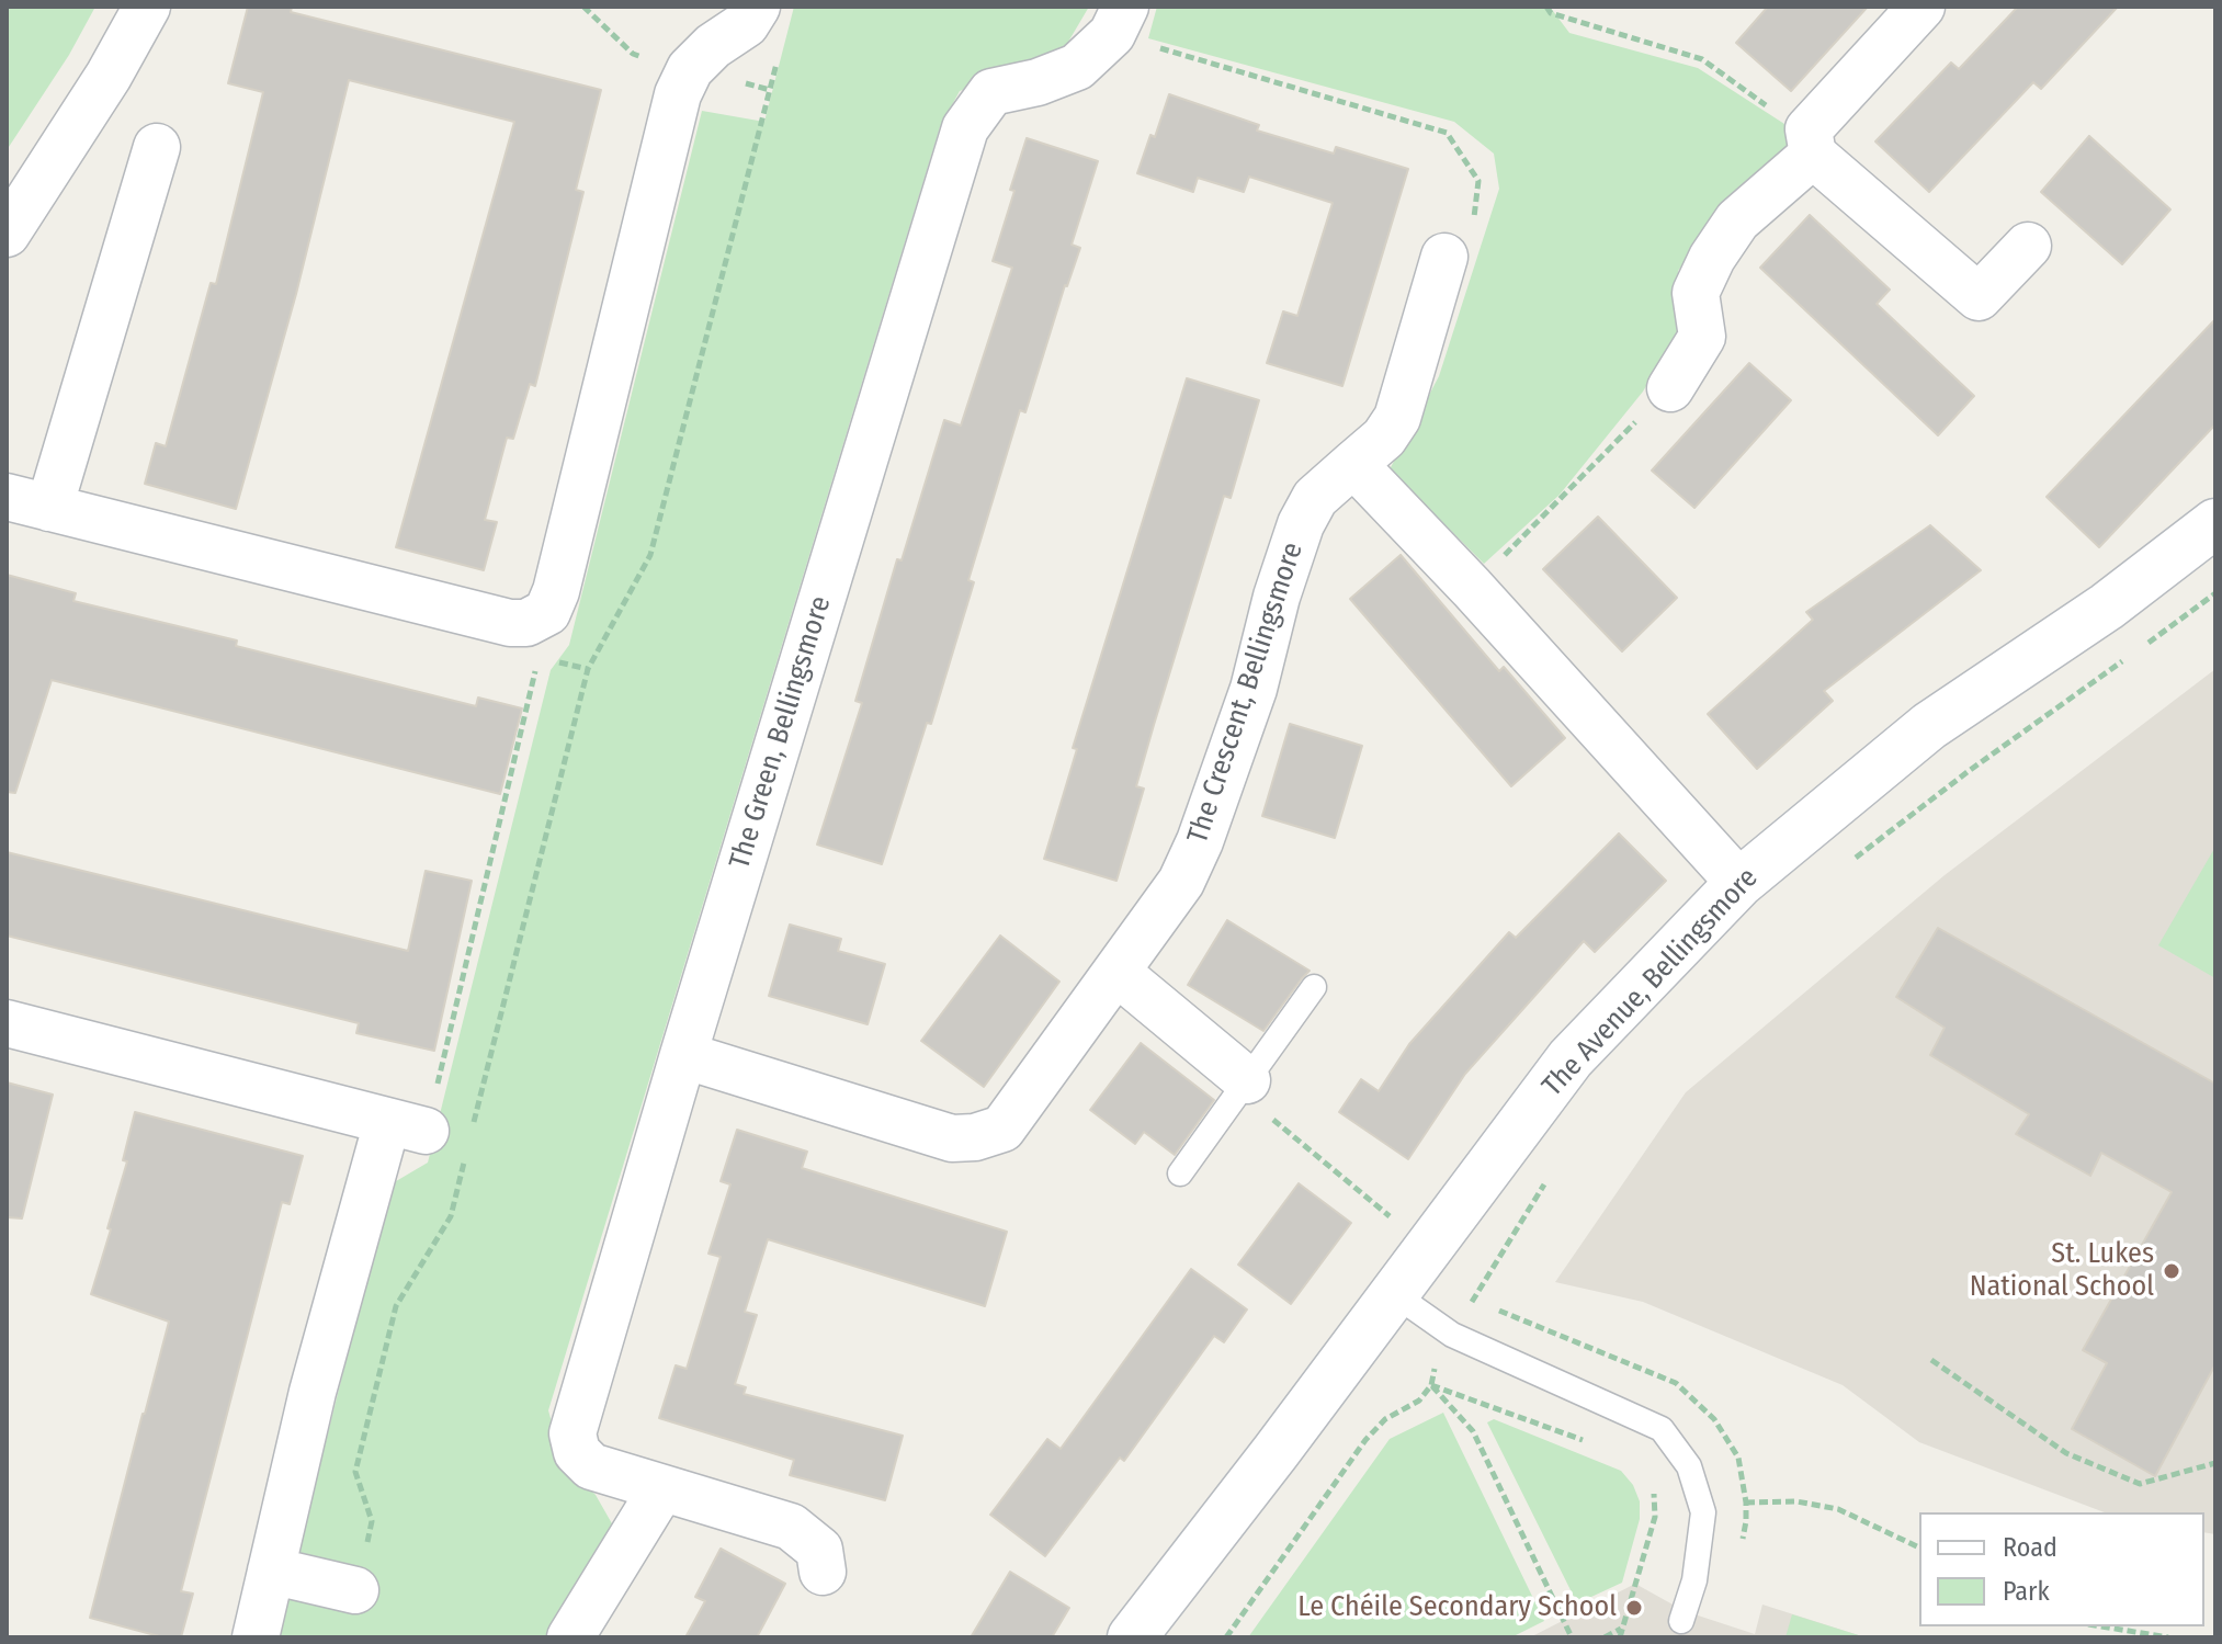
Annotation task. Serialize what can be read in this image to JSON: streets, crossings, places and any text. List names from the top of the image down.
{
  "streets": {
    "street": ["The Crescent, Bellingsmore", "The Green, Bellingsmore", "The Avenue, Bellingsmore"]
  },
  "crossings": [
    ["The Crescent, Bellingsmore", "The Green, Bellingsmore"]
  ],
  "places": ["St. Lukes National School", "Le Chéile Secondary School"],
  "legend": ["Road", "Park"]
}
